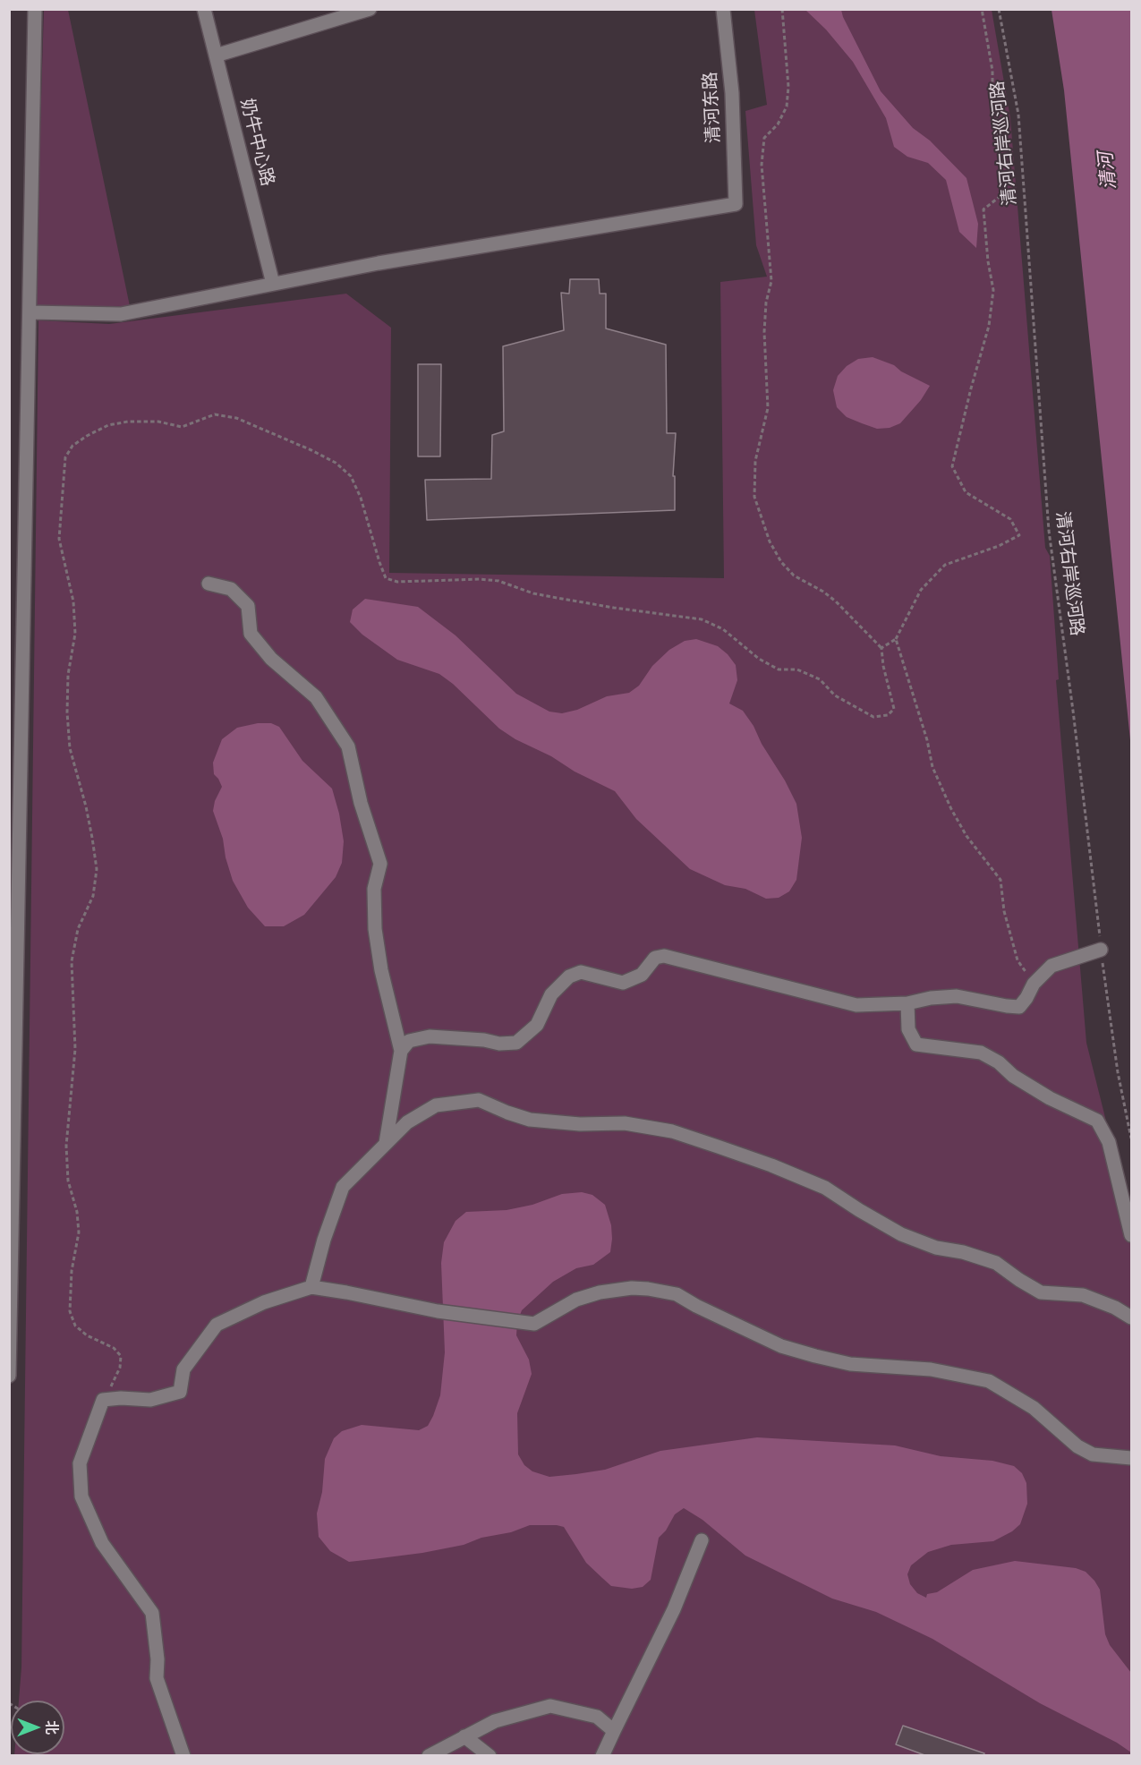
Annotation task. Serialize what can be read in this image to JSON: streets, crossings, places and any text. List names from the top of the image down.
{
  "streets": {
    "street": ["清河东路", "奶牛中心路"],
    "path": ["清河右岸巡河路"]
  },
  "crossings": [
    ["清河东路", "奶牛中心路"]
  ],
  "water": ["清河"],
  "north": "right"
}
